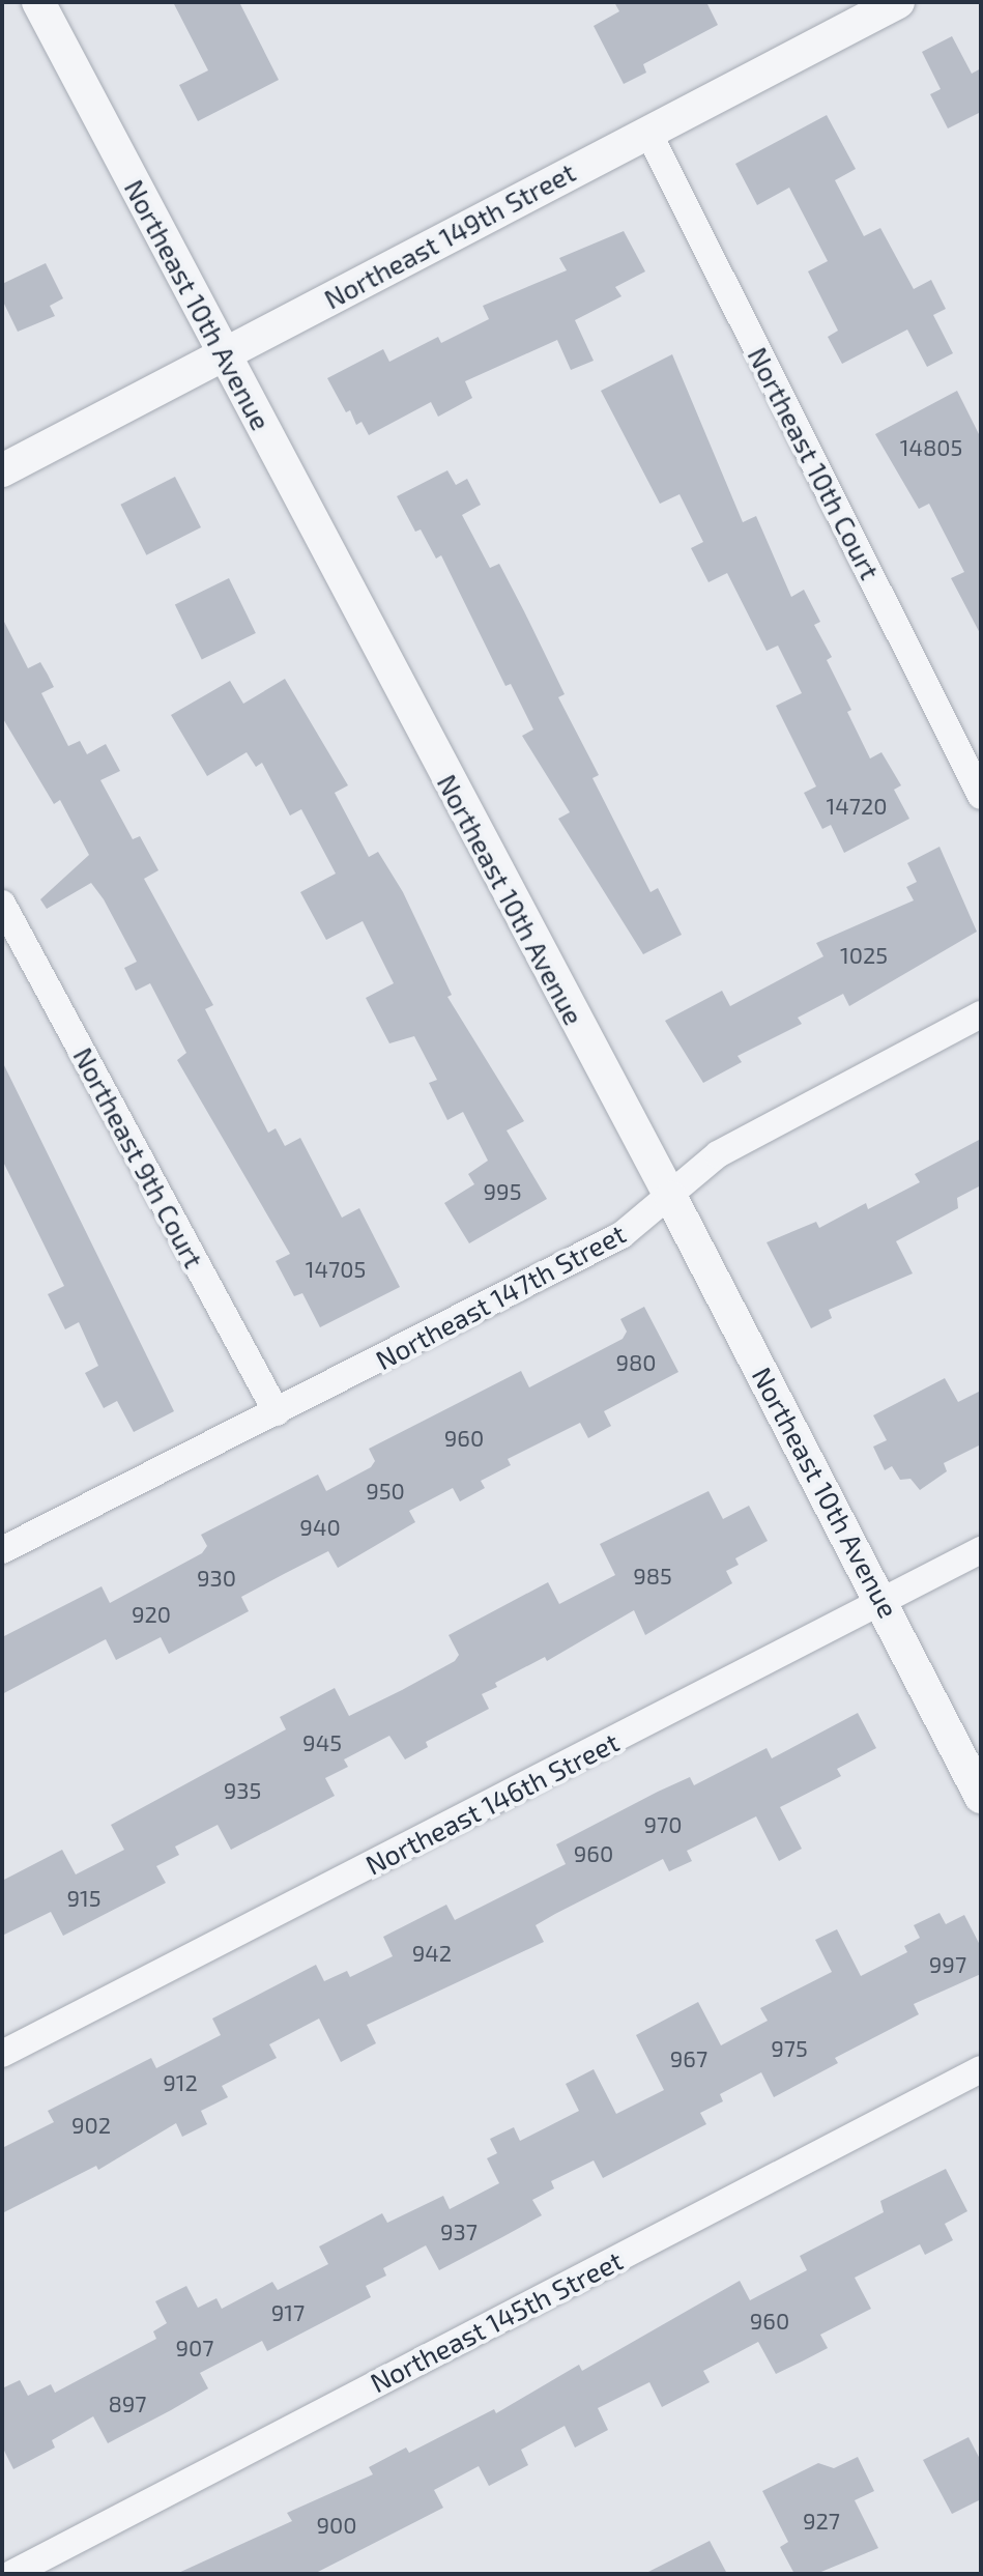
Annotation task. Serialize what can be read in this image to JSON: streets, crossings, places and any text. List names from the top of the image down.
{
  "streets": {
    "street": [
      "Northeast 149th Street",
      "Northeast 10th Avenue",
      "Northeast 10th Court",
      "Northeast 9th Court",
      "Northeast 147th Street",
      "Northeast 146th Street",
      "Northeast 145th Street"
    ]
  },
  "crossings": [
    ["Northeast 149th Street", "Northeast 10th Avenue"],
    ["Northeast 149th Street", "Northeast 10th Court"],
    ["Northeast 10th Avenue", "Northeast 147th Street"],
    ["Northeast 10th Avenue", "Northeast 146th Street"],
    ["Northeast 9th Court", "Northeast 147th Street"]
  ],
  "house_numbers": [
    "14805",
    "14720",
    "1025",
    "995",
    "14705",
    "980",
    "960",
    "950",
    "940",
    "985",
    "930",
    "920",
    "945",
    "935",
    "970",
    "960",
    "915",
    "942",
    "997",
    "975",
    "967",
    "912",
    "902",
    "937",
    "917",
    "960",
    "907",
    "897",
    "927",
    "900"
  ]
}
